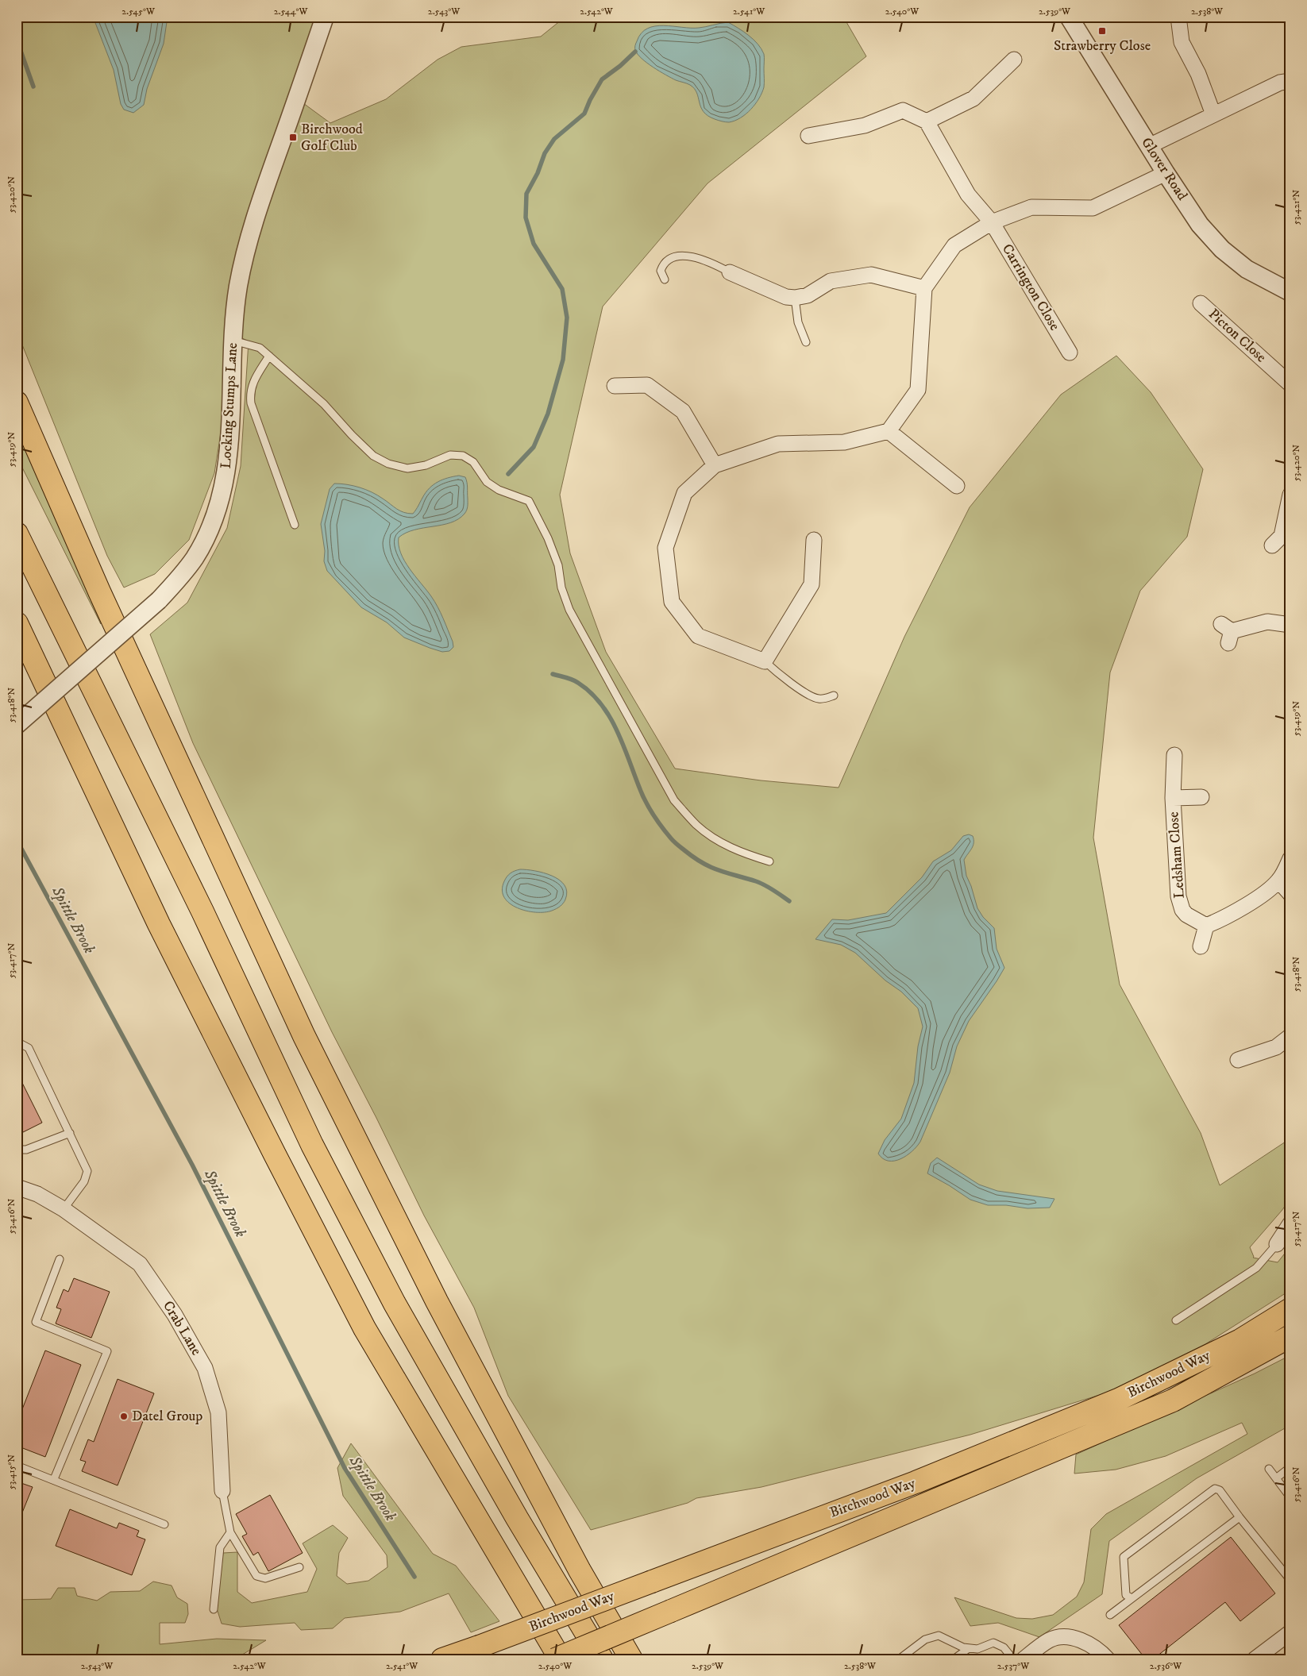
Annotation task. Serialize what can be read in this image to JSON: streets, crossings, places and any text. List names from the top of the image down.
{
  "streets": {
    "main road": ["Birchwood Way"],
    "street": [
      "Glover Road",
      "Carrington Close",
      "Picton Close",
      "Locking Stumps Lane",
      "Ledsham Close",
      "Crab Lane"
    ]
  },
  "water": ["Spittle Brook"],
  "places": {
    "transit": ["Strawberry Close", "Birchwood Golf Club"],
    "other": ["Datel Group"]
  },
  "coordinates": [
    "2.545°W",
    "2.544°W",
    "2.543°W",
    "2.542°W",
    "2.541°W",
    "2.540°W",
    "2.539°W",
    "2.538°W",
    "53.420°N",
    "53.421°N",
    "53.419°N",
    "53.418°N",
    "53.417°N",
    "53.416°N",
    "53.415°N",
    "2.537°W",
    "2.536°W"
  ]
}
